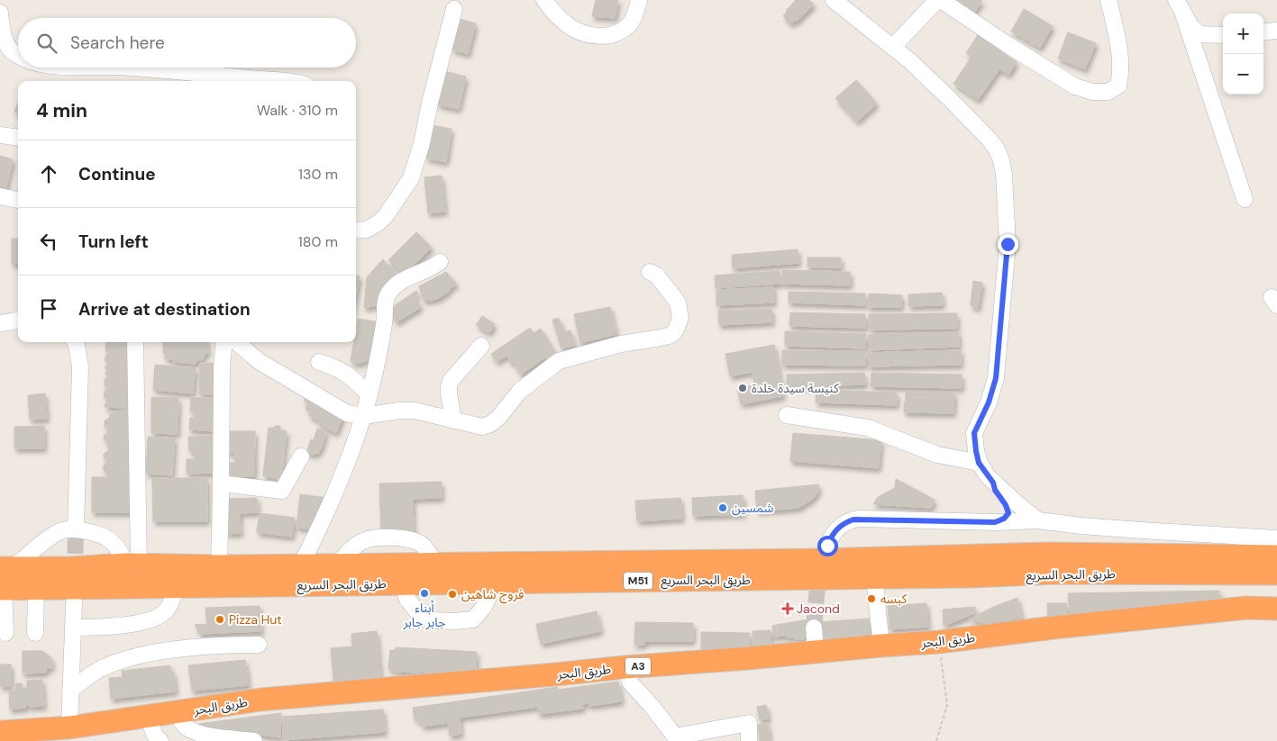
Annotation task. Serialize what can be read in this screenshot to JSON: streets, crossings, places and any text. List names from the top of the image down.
{
  "streets": {
    "highway": [
      "طريق البحر السريع",
      "M51",
      "طريق البحر",
      "A3"
    ]
  },
  "places": {
    "other": [
      "كنيسة سيدة خلدة",
      "شمسين",
      "أبناء جابر جابر",
      "فروج شاهين",
      "كبسه",
      "Pizza Hut"
    ],
    "health": ["Jacond"]
  },
  "page": {
    "map_buttons": ["+", "−"],
    "search": "Search here",
    "heading": ["4 min", "Walk · 310 m"],
    "list": [
      ["Continue", "130 m"],
      ["Turn left", "180 m"],
      "Arrive at destination"
    ]
  }
}
